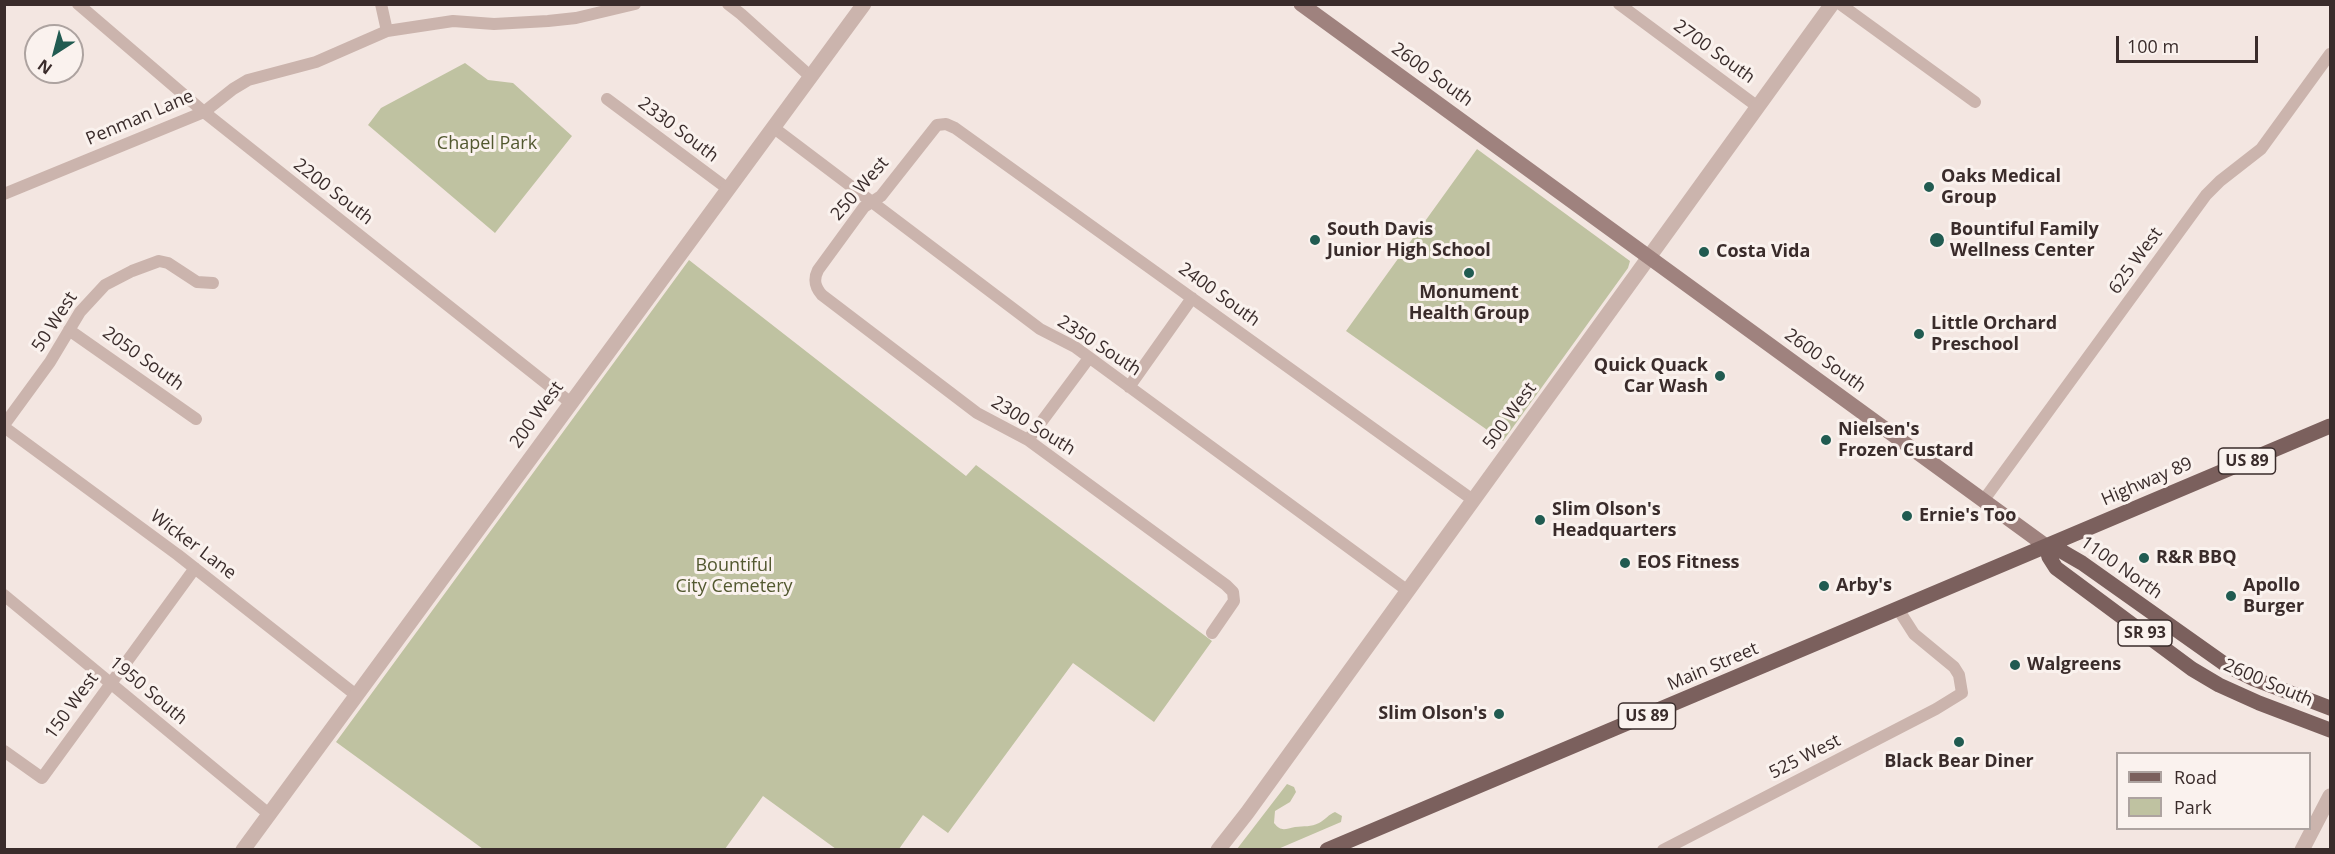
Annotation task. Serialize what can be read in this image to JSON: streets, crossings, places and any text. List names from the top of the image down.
{
  "streets": {
    "main road": [
      "2600 South",
      "US 89",
      "Highway 89",
      "1100 North",
      "SR 93",
      "Main Street"
    ],
    "street": [
      "2700 South",
      "Penman Lane",
      "2330 South",
      "250 West",
      "2200 South",
      "625 West",
      "2400 South",
      "50 West",
      "2350 South",
      "2050 South",
      "200 West",
      "500 West",
      "2300 South",
      "Wicker Lane",
      "1950 South",
      "150 West",
      "525 West"
    ]
  },
  "crossings": [
    ["2700 South", "500 West"],
    ["2600 South", "625 West"],
    ["2600 South", "500 West"],
    ["2600 South", "Highway 89"],
    ["2600 South", "1100 North"],
    ["2600 South", "Main Street"],
    ["Penman Lane", "2200 South"],
    ["2330 South", "200 West"],
    ["250 West", "2400 South"],
    ["250 West", "2350 South"],
    ["250 West", "2300 South"],
    ["2200 South", "200 West"],
    ["2400 South", "500 West"],
    ["50 West", "2050 South"],
    ["50 West", "Wicker Lane"],
    ["2350 South", "200 West"],
    ["2350 South", "500 West"],
    ["200 West", "Wicker Lane"],
    ["200 West", "1950 South"],
    ["Highway 89", "1100 North"],
    ["Highway 89", "Main Street"],
    ["Wicker Lane", "150 West"],
    ["1100 North", "Main Street"],
    ["Main Street", "525 West"],
    ["1950 South", "150 West"]
  ],
  "parks": ["Chapel Park", "Bountiful City Cemetery"],
  "places": [
    "Oaks Medical Group",
    "South Davis Junior High School",
    "Bountiful Family Wellness Center",
    "Costa Vida",
    "Monument Health Group",
    "Little Orchard Preschool",
    "Quick Quack Car Wash",
    "Nielsen's Frozen Custard",
    "Ernie's Too",
    "Slim Olson's Headquarters",
    "R&R BBQ",
    "EOS Fitness",
    "Arby's",
    "Apollo Burger",
    "Walgreens",
    "Slim Olson's",
    "Black Bear Diner"
  ],
  "legend": ["Road", "Park"],
  "scale_bar": "100 m",
  "north": "bottom left"
}
